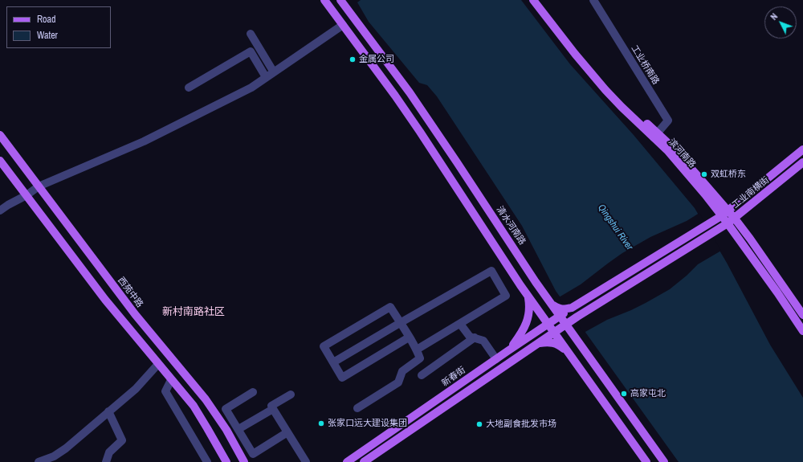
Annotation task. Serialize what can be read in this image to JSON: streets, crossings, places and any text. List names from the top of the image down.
{
  "streets": {
    "main road": [
      "滨河南路",
      "工业南横街",
      "清水河南路",
      "西苑中路",
      "新春街"
    ],
    "street": ["工业桥南路"]
  },
  "crossings": [
    ["工业桥南路", "滨河南路"],
    ["滨河南路", "工业南横街"],
    ["工业南横街", "新春街"],
    ["清水河南路", "新春街"]
  ],
  "districts": ["新村南路社区"],
  "water": ["Qingshui River"],
  "places": [
    "金属公司",
    "双虹桥东",
    "高家屯北",
    "张家口远大建设集团",
    "大地副食批发市场"
  ],
  "legend": ["Road", "Water"],
  "north": "top left"
}
